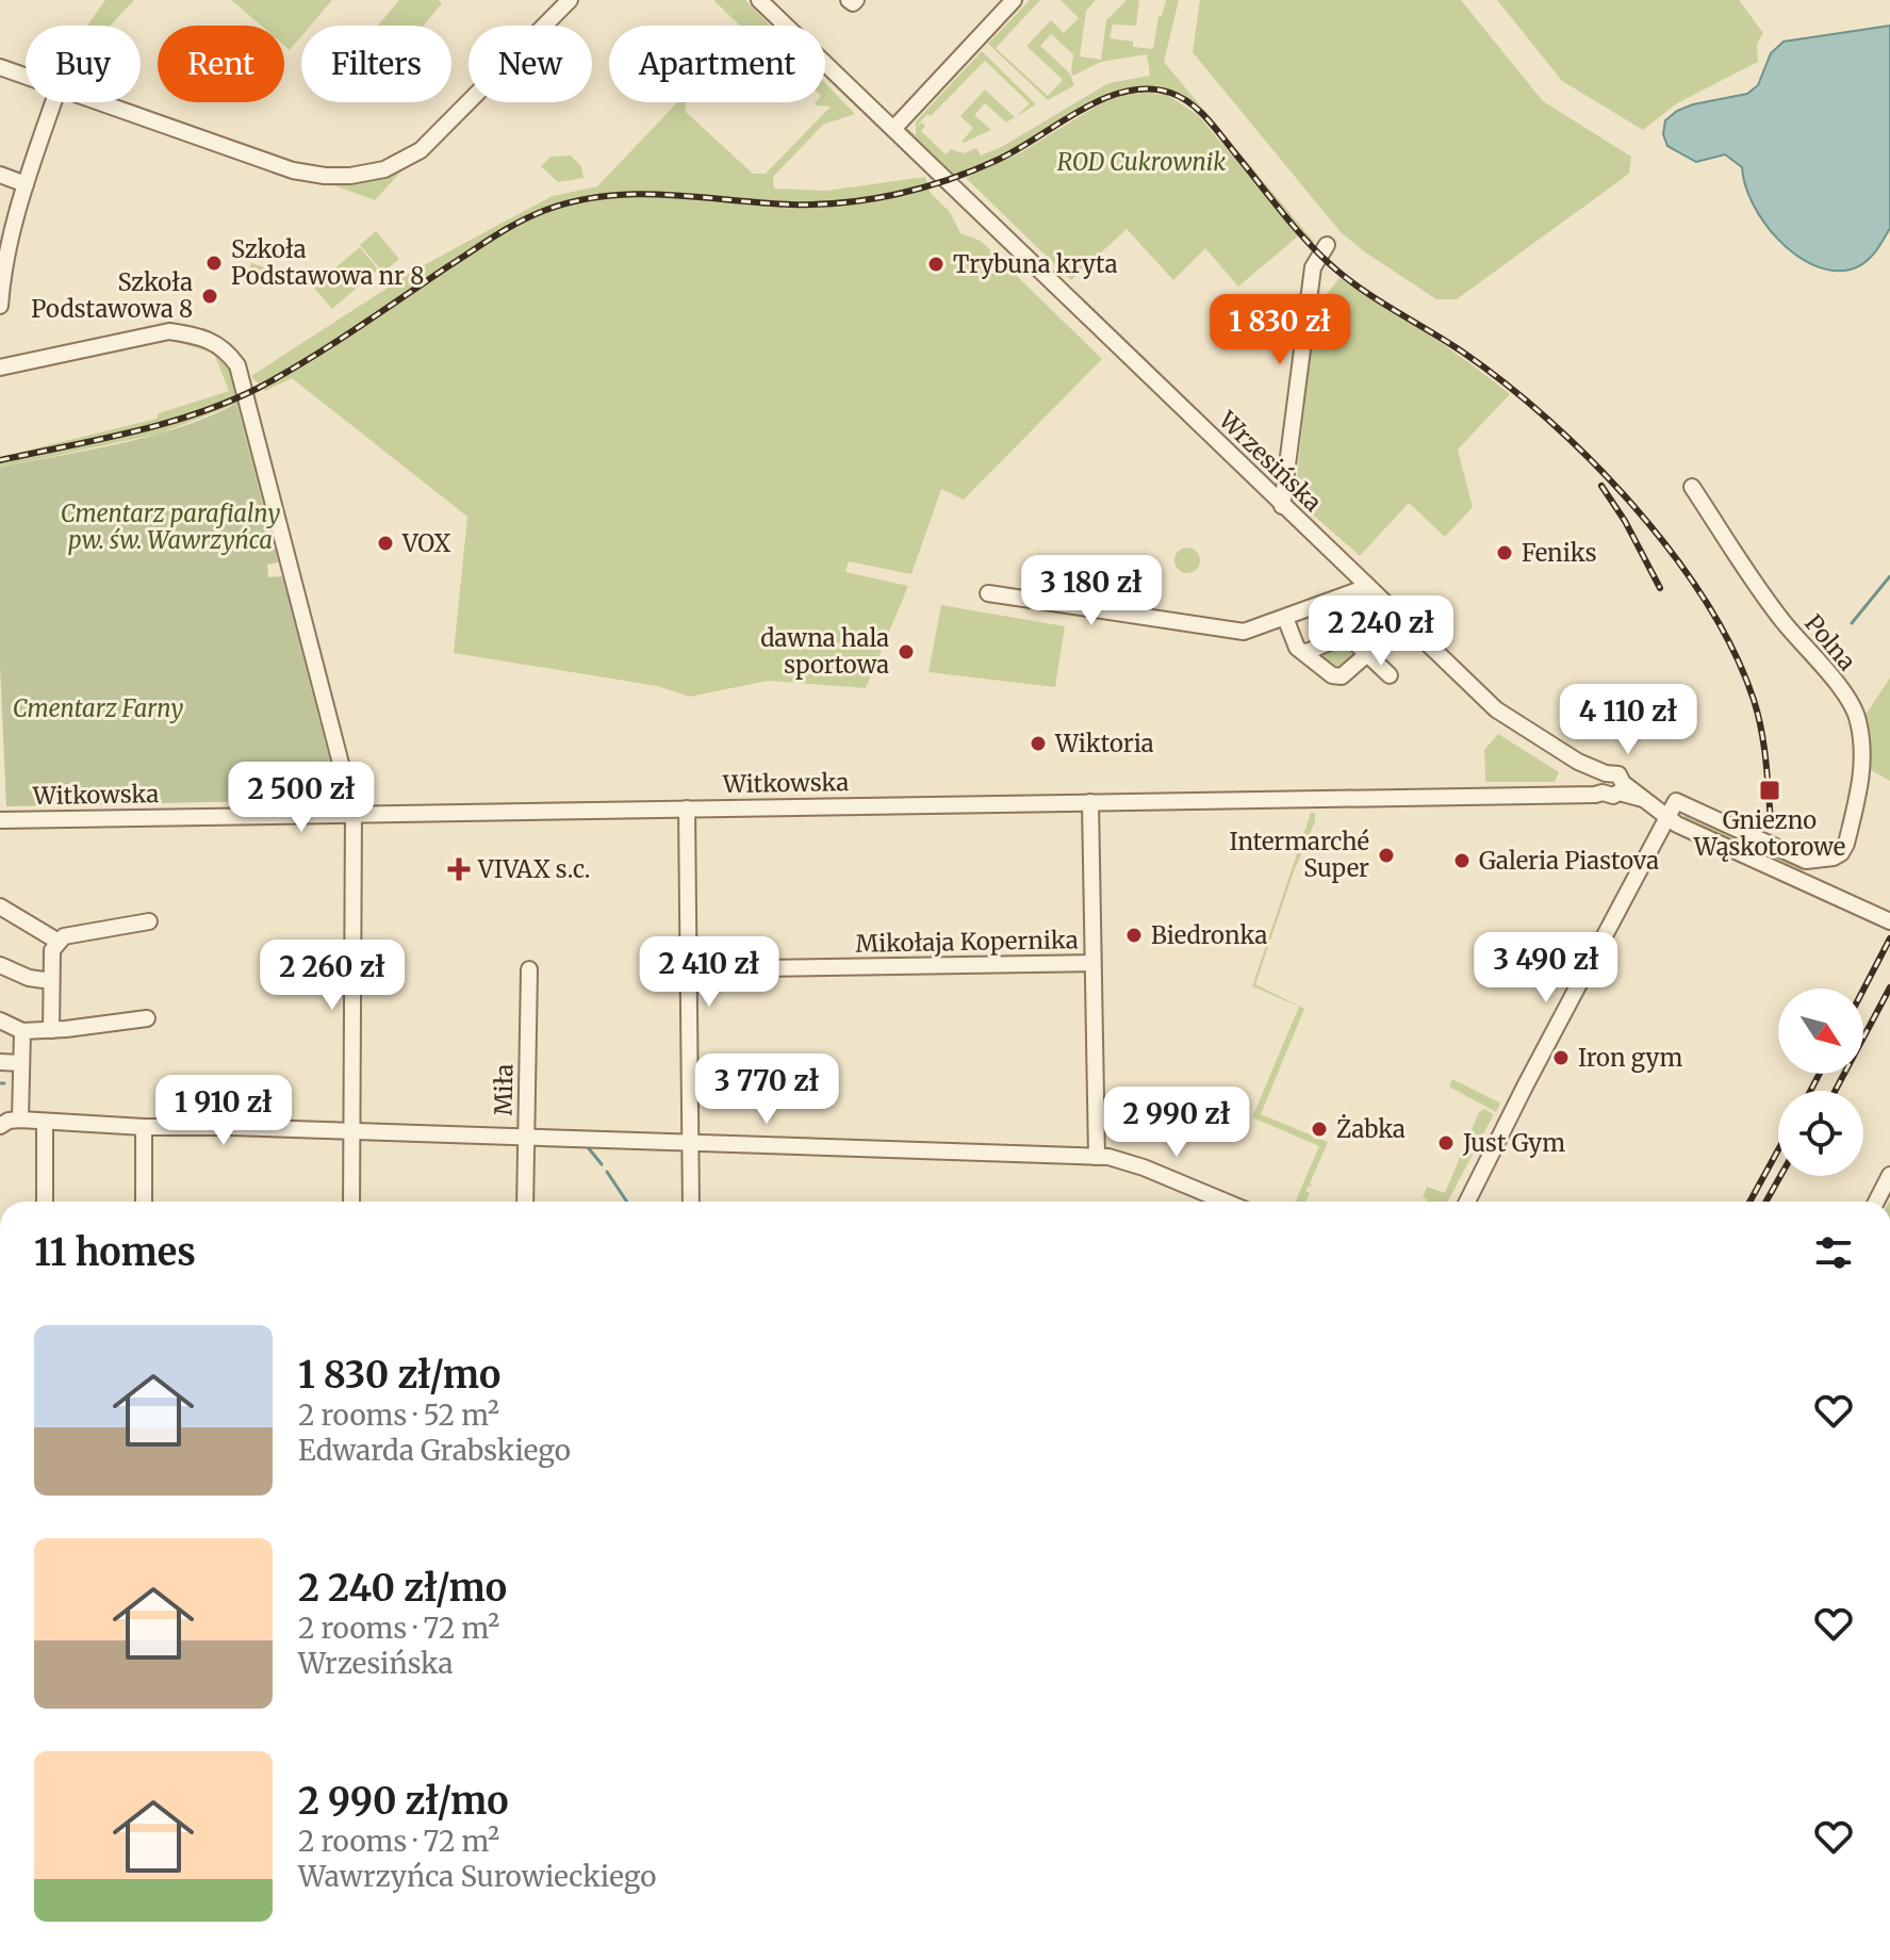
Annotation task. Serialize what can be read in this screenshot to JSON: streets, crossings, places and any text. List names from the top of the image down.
{
  "streets": {
    "street": [
      "Wrzesińska",
      "Polna",
      "Witkowska",
      "Mikołaja Kopernika",
      "Miła"
    ]
  },
  "crossings": [
    ["Wrzesińska", "Witkowska"]
  ],
  "parks": ["ROD Cukrownik", "Cmentarz parafialny pw. św. Wawrzyńca", "Cmentarz Farny"],
  "places": {
    "other": [
      "Szkoła Podstawowa nr 8",
      "Trybuna kryta",
      "Szkoła Podstawowa 8",
      "VOX",
      "Feniks",
      "dawna hala sportowa",
      "Wiktoria",
      "Intermarché Super",
      "Galeria Piastova",
      "Biedronka",
      "Iron gym",
      "Żabka",
      "Just Gym"
    ],
    "transit": ["Gniezno Wąskotorowe"],
    "health": ["VIVAX s.c."]
  },
  "north": "bottom right",
  "page": {
    "chip": [
      "Buy",
      "Rent",
      "Filters",
      "New",
      "Apartment"
    ],
    "price": [
      "1 830 zł",
      "3 180 zł",
      "2 240 zł",
      "4 110 zł",
      "2 500 zł",
      "3 490 zł",
      "2 410 zł",
      "2 260 zł",
      "3 770 zł",
      "1 910 zł",
      "2 990 zł"
    ],
    "heading": "11 homes",
    "list": [
      {
        "name": "1 830 zł/mo",
        "note": "2 rooms · 52 m² · Edwarda Grabskiego"
      },
      {
        "name": "2 240 zł/mo",
        "note": "2 rooms · 72 m² · Wrzesińska"
      },
      {
        "name": "2 990 zł/mo",
        "note": "2 rooms · 72 m² · Wawrzyńca Surowieckiego"
      }
    ]
  }
}
